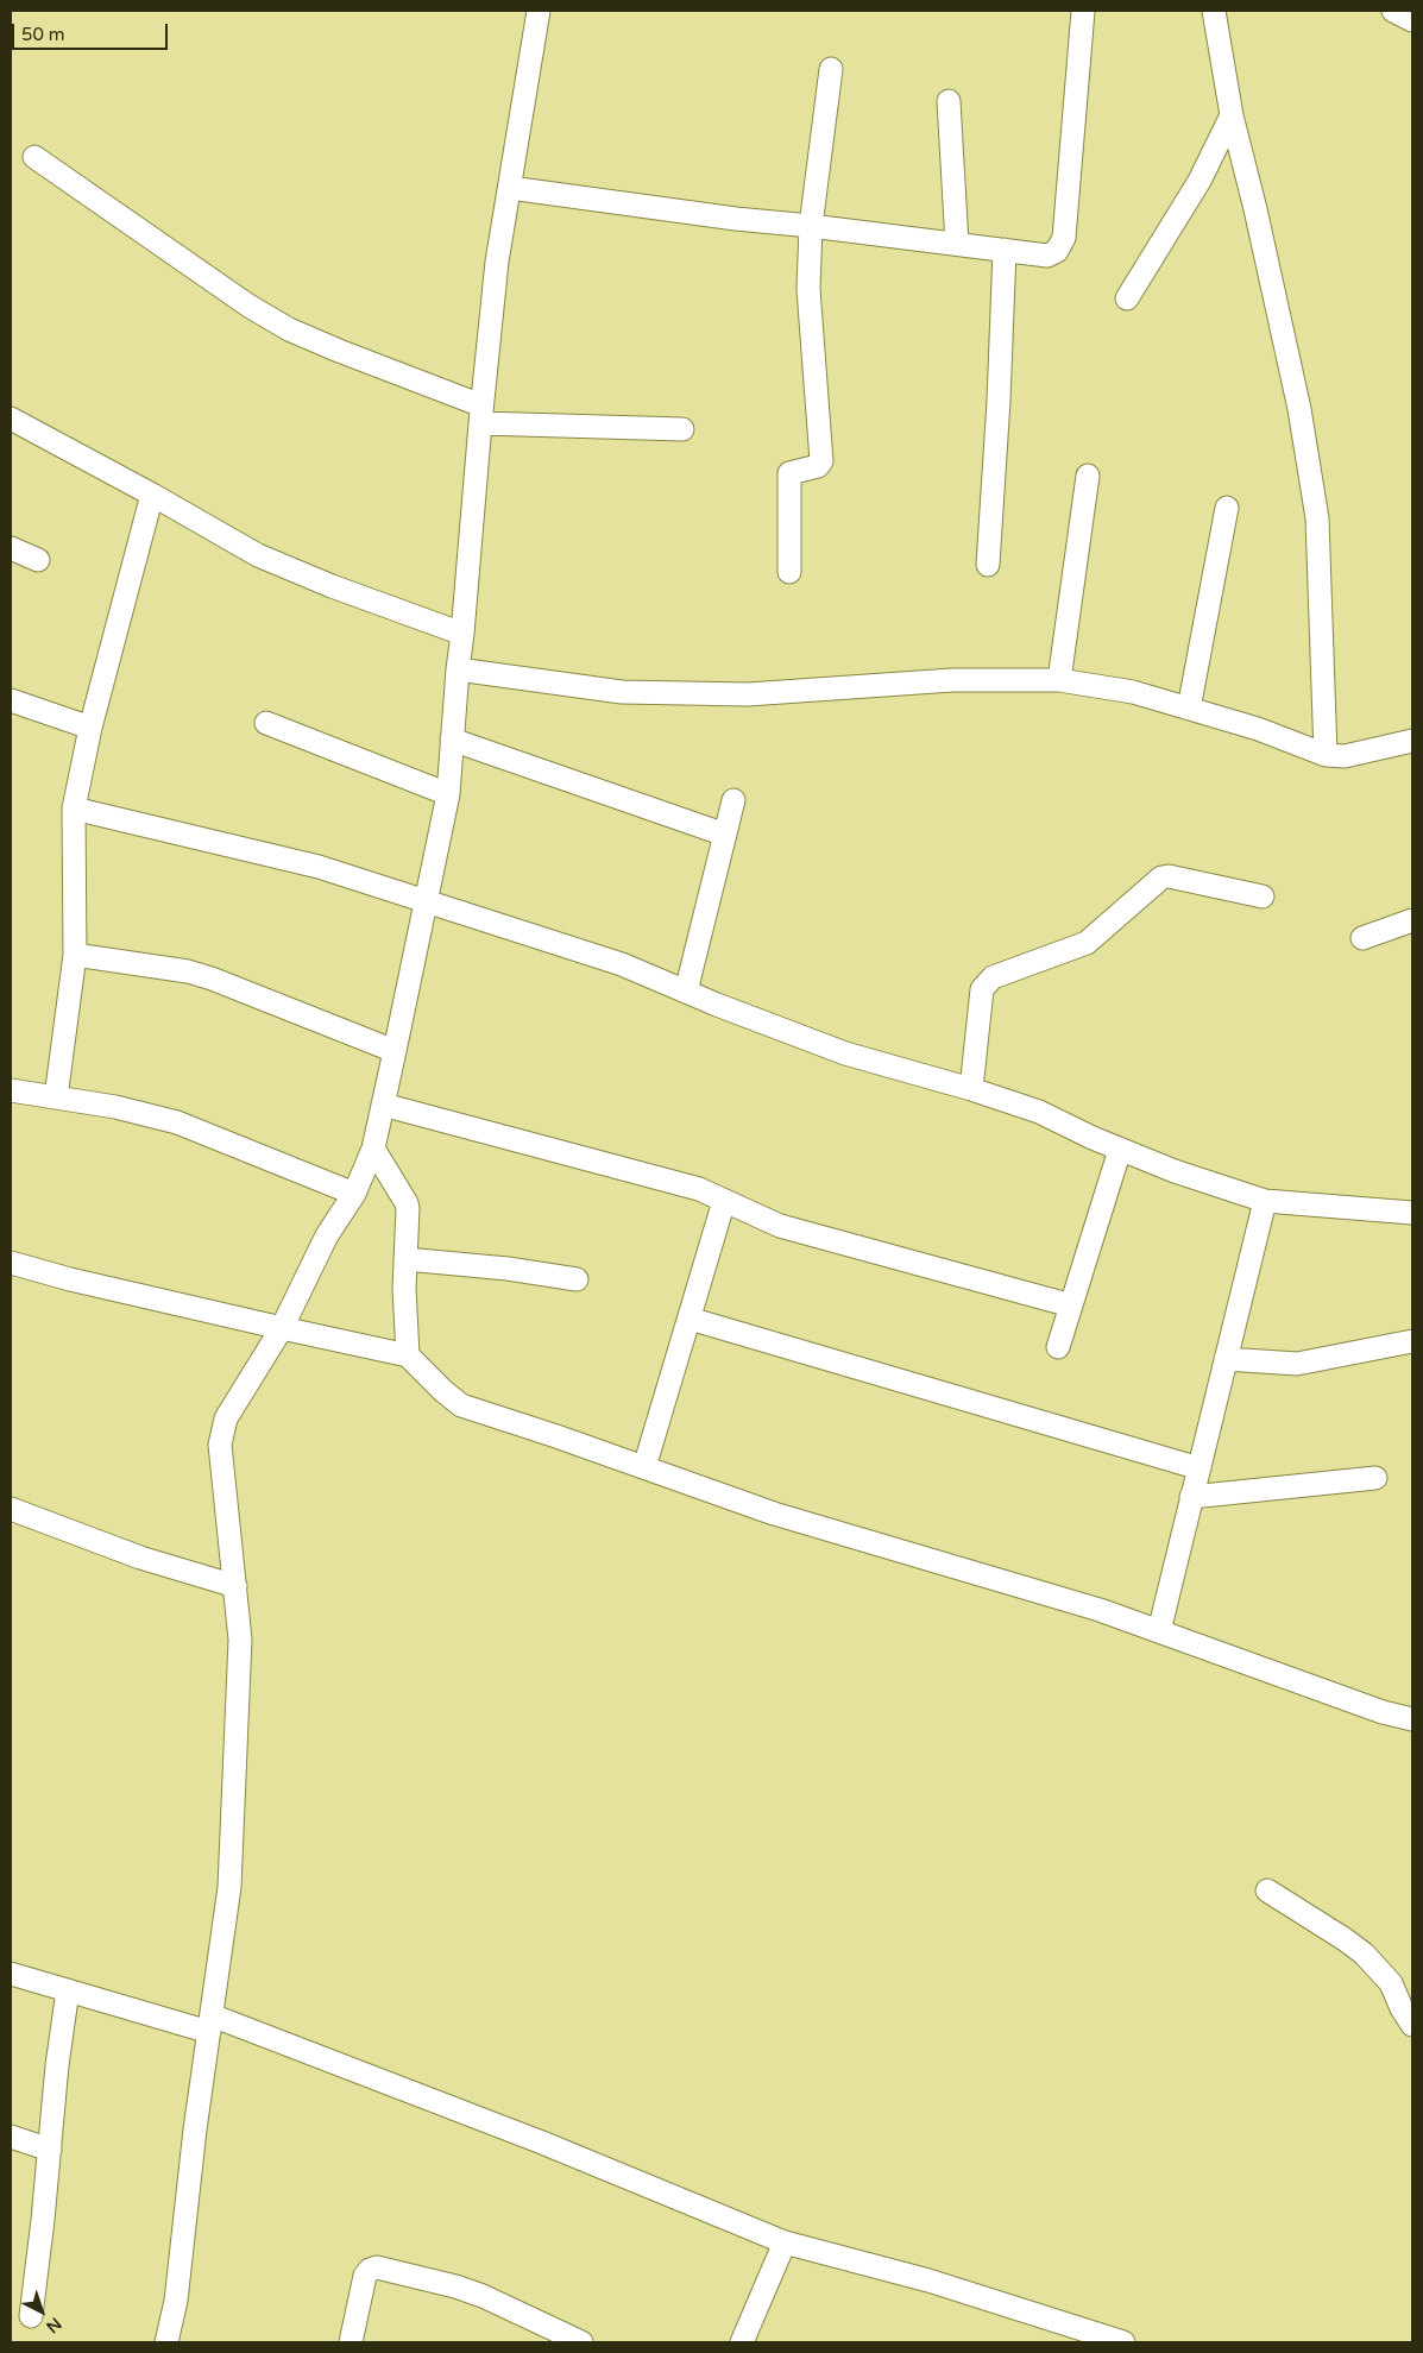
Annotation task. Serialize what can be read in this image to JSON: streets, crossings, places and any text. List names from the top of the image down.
{
  "scale_bar": "50 m",
  "north": "bottom right"
}
